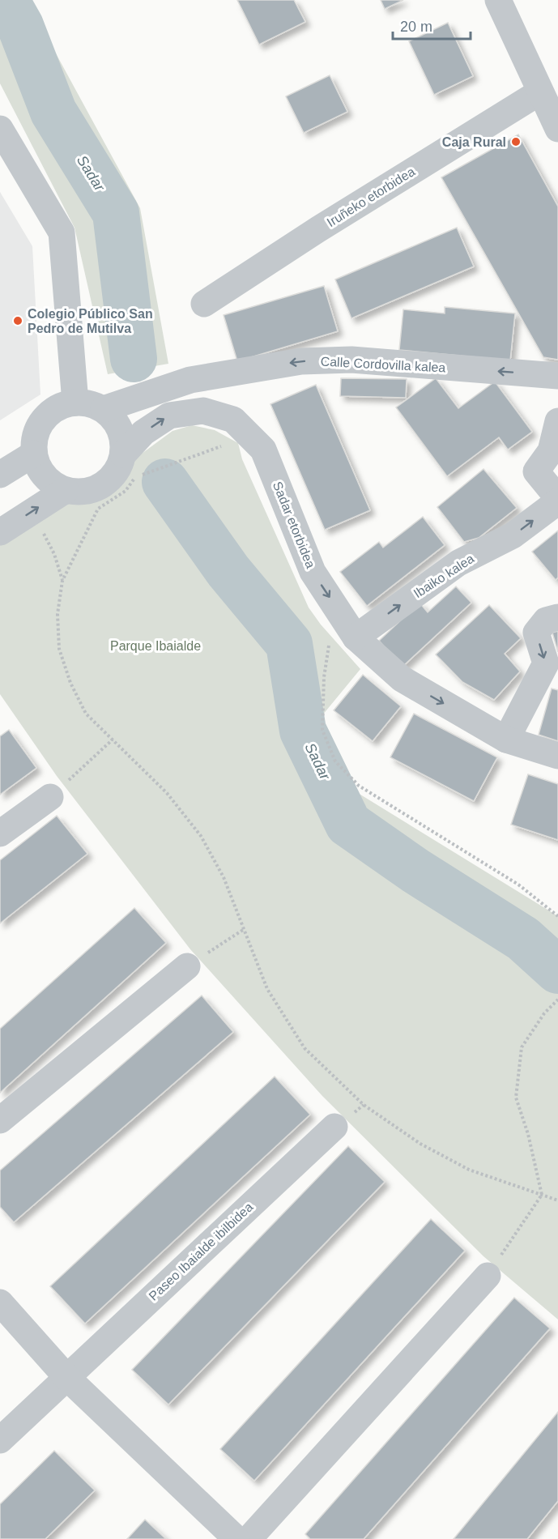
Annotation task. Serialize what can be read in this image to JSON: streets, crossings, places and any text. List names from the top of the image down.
{
  "streets": {
    "street": [
      "Iruñeko etorbidea",
      "Calle Cordovilla kalea",
      "Sadar etorbidea",
      "Ibaiko kalea",
      "Paseo Ibaialde ibilbidea"
    ]
  },
  "crossings": [
    ["Calle Cordovilla kalea", "Sadar etorbidea"],
    ["Sadar etorbidea", "Ibaiko kalea"]
  ],
  "one_way": ["Calle Cordovilla kalea", "Sadar etorbidea", "Ibaiko kalea"],
  "water": ["Sadar"],
  "parks": ["Parque Ibaialde"],
  "places": ["Caja Rural", "Colegio Público San Pedro de Mutilva"],
  "scale_bar": "20 m"
}
